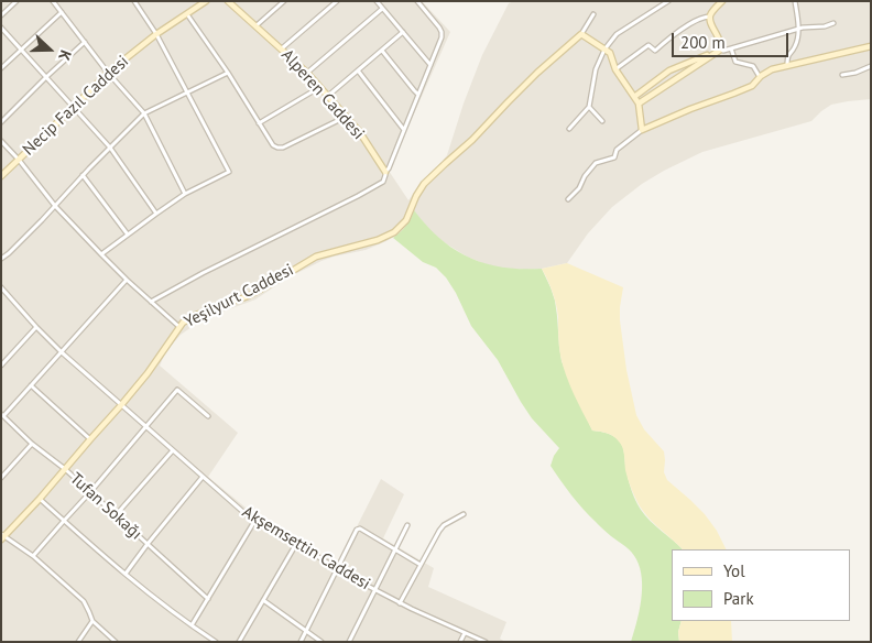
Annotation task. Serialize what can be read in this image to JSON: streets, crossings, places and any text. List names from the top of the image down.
{
  "streets": {
    "street": [
      "Alperen Caddesi",
      "Necip Fazıl Caddesi",
      "Yeşilyurt Caddesi",
      "Tufan Sokağı",
      "Akşemsettin Caddesi"
    ]
  },
  "crossings": [
    ["Yeşilyurt Caddesi", "Tufan Sokağı"],
    ["Yeşilyurt Caddesi", "Akşemsettin Caddesi"],
    ["Tufan Sokağı", "Akşemsettin Caddesi"]
  ],
  "legend": ["Yol", "Park"],
  "scale_bar": "200 m",
  "north": "right"
}
